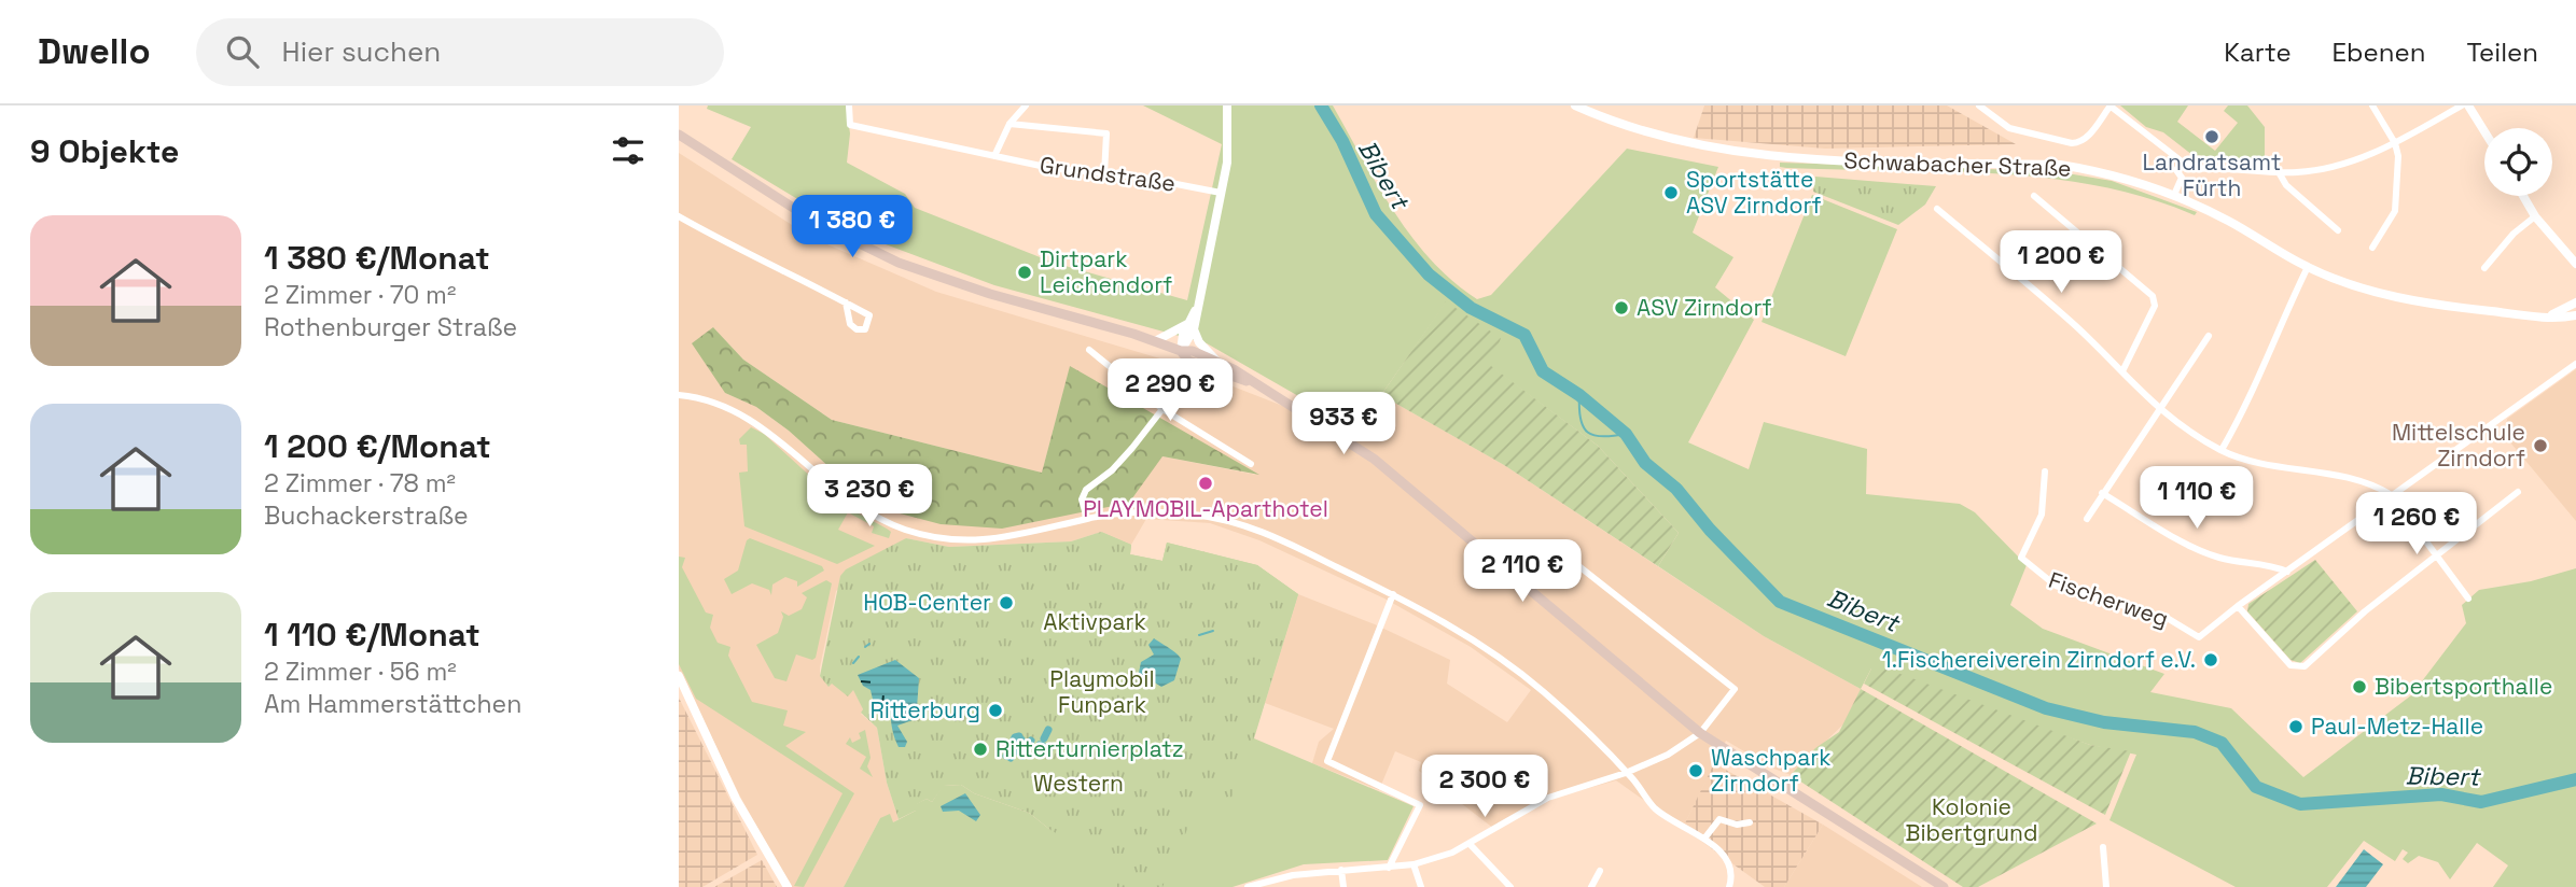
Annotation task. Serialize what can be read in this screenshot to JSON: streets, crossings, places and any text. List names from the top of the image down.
{
  "streets": {
    "street": ["Schwabacher Straße", "Grundstraße", "Fischerweg"]
  },
  "water": ["Bibert"],
  "parks": [
    "Aktivpark",
    "Playmobil Funpark",
    "Western",
    "Kolonie Bibertgrund"
  ],
  "places": [
    "Landratsamt Fürth",
    "Sportstätte ASV Zirndorf",
    "Dirtpark Leichendorf",
    "ASV Zirndorf",
    "Mittelschule Zirndorf",
    "PLAYMOBIL-Aparthotel",
    "HOB-Center",
    "1.Fischereiverein Zirndorf e.V.",
    "Bibertsporthalle",
    "Ritterburg",
    "Paul-Metz-Halle",
    "Ritterturnierplatz",
    "Waschpark Zirndorf"
  ],
  "page": {
    "header": "Dwello",
    "search": "Hier suchen",
    "nav": ["Karte", "Ebenen", "Teilen"],
    "heading": "9 Objekte",
    "price": [
      "1 380 €",
      "1 200 €",
      "2 290 €",
      "933 €",
      "3 230 €",
      "1 110 €",
      "1 260 €",
      "2 110 €",
      "2 300 €"
    ],
    "list": [
      {
        "name": "1 380 €/Monat",
        "note": "2 Zimmer · 70 m² · Rothenburger Straße"
      },
      {
        "name": "1 200 €/Monat",
        "note": "2 Zimmer · 78 m² · Buchackerstraße"
      },
      {
        "name": "1 110 €/Monat",
        "note": "2 Zimmer · 56 m² · Am Hammerstättchen"
      }
    ]
  }
}
